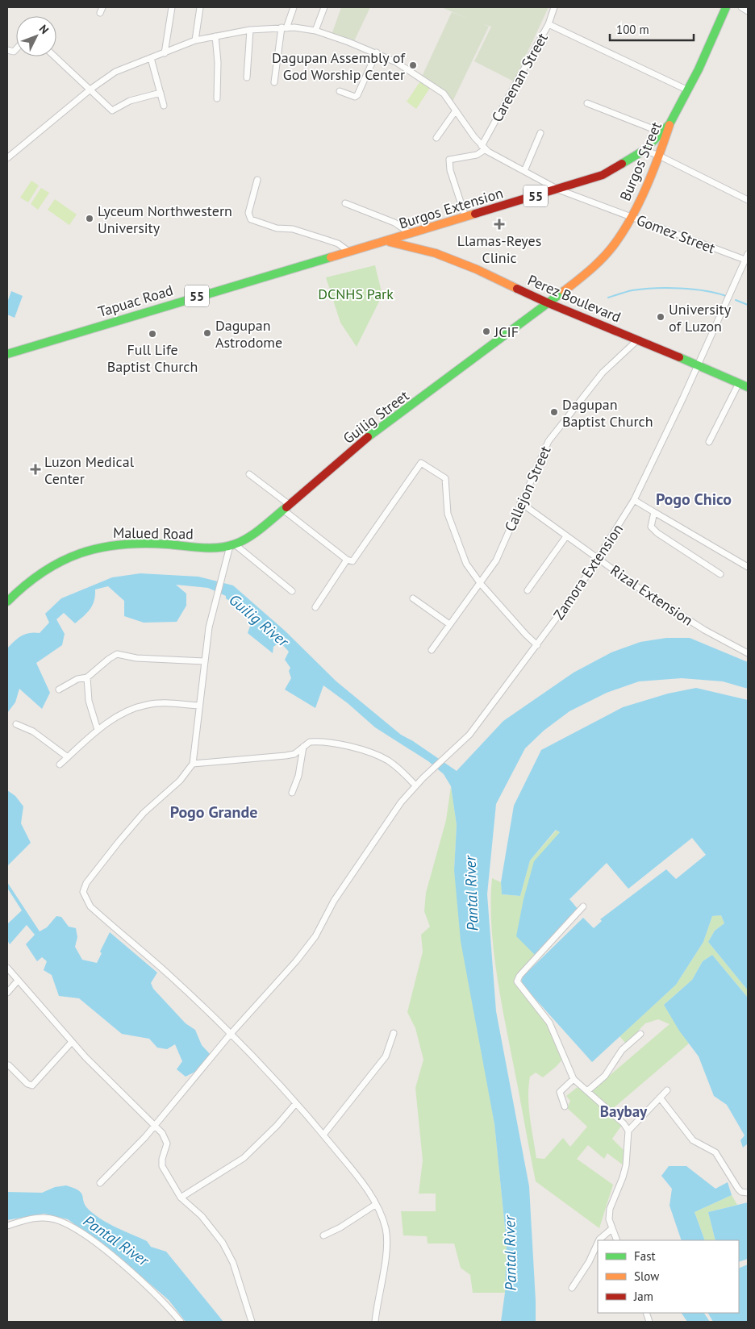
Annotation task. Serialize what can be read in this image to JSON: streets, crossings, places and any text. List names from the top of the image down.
{
  "streets": {
    "main road": [
      "Burgos Street",
      "55",
      "Burgos Extension",
      "Perez Boulevard",
      "Tapuac Road",
      "Guilig Street",
      "Malued Road"
    ],
    "street": [
      "Careenan Street",
      "Gomez Street",
      "Callejon Street",
      "Zamora Extension",
      "Rizal Extension"
    ]
  },
  "crossings": [
    ["Careenan Street", "Gomez Street"],
    ["Burgos Street", "Burgos Extension"],
    ["Burgos Street", "Gomez Street"],
    ["Burgos Street", "Perez Boulevard"],
    ["Burgos Street", "Guilig Street"],
    ["Burgos Extension", "Gomez Street"],
    ["Burgos Extension", "Perez Boulevard"],
    ["Burgos Extension", "Tapuac Road"],
    ["Gomez Street", "Zamora Extension"],
    ["Perez Boulevard", "Tapuac Road"],
    ["Perez Boulevard", "Guilig Street"],
    ["Perez Boulevard", "Callejon Street"],
    ["Perez Boulevard", "Zamora Extension"],
    ["Guilig Street", "Malued Road"],
    ["Callejon Street", "Rizal Extension"],
    ["Zamora Extension", "Rizal Extension"]
  ],
  "districts": ["Pogo Chico", "Pogo Grande", "Baybay"],
  "water": ["Guilig River", "Pantal River"],
  "parks": ["DCNHS Park"],
  "places": {
    "other": [
      "Dagupan Assembly of God Worship Center",
      "Lyceum Northwestern University",
      "University of Luzon",
      "JCIF",
      "Dagupan Astrodome",
      "Full Life Baptist Church",
      "Dagupan Baptist Church"
    ],
    "health": ["Llamas-Reyes Clinic", "Luzon Medical Center"]
  },
  "legend": ["Fast", "Slow", "Jam"],
  "scale_bar": "100 m",
  "north": "top right"
}
